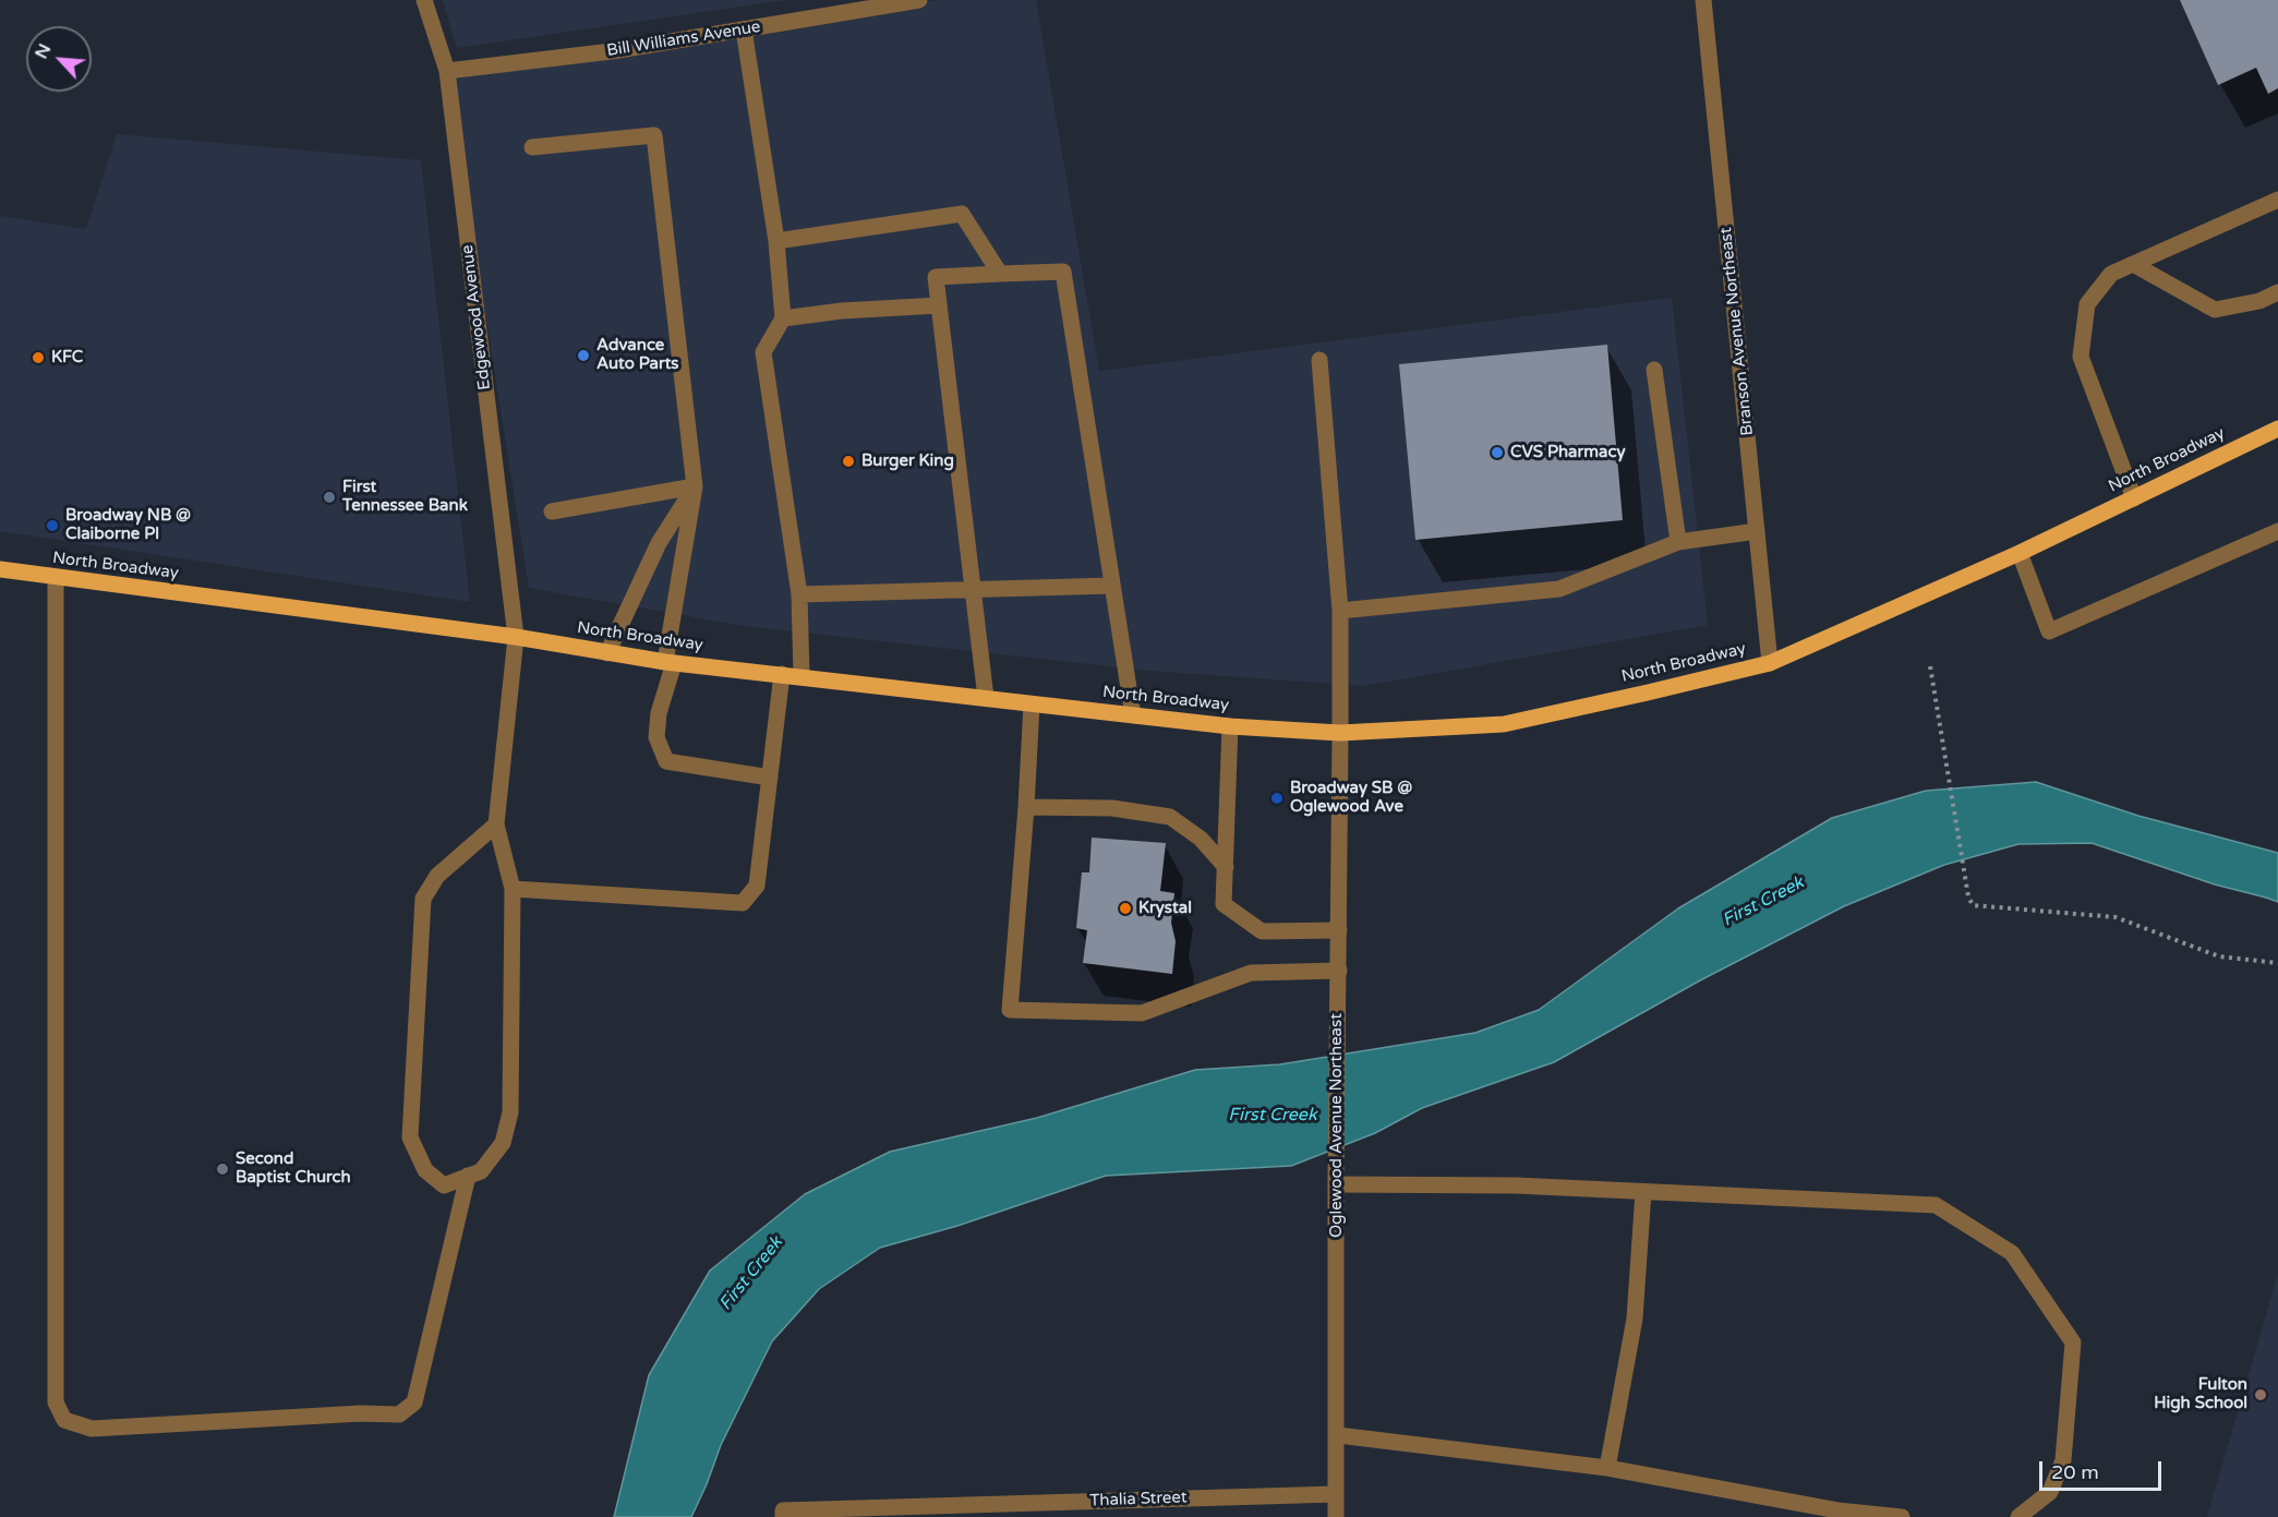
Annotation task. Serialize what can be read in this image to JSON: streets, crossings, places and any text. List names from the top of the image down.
{
  "streets": {
    "main road": ["North Broadway"],
    "street": [
      "Bill Williams Avenue",
      "Edgewood Avenue",
      "Branson Avenue Northeast",
      "Oglewood Avenue Northeast",
      "Thalia Street"
    ]
  },
  "crossings": [
    ["Bill Williams Avenue", "Edgewood Avenue"],
    ["Edgewood Avenue", "North Broadway"],
    ["Branson Avenue Northeast", "North Broadway"],
    ["North Broadway", "Oglewood Avenue Northeast"],
    ["Oglewood Avenue Northeast", "Thalia Street"]
  ],
  "water": ["First Creek"],
  "places": [
    "Advance Auto Parts",
    "KFC",
    "CVS Pharmacy",
    "Burger King",
    "First Tennessee Bank",
    "Broadway NB @ Claiborne Pl",
    "Broadway SB @ Oglewood Ave",
    "Krystal",
    "Second Baptist Church",
    "Fulton High School"
  ],
  "scale_bar": "20 m",
  "north": "top left"
}
